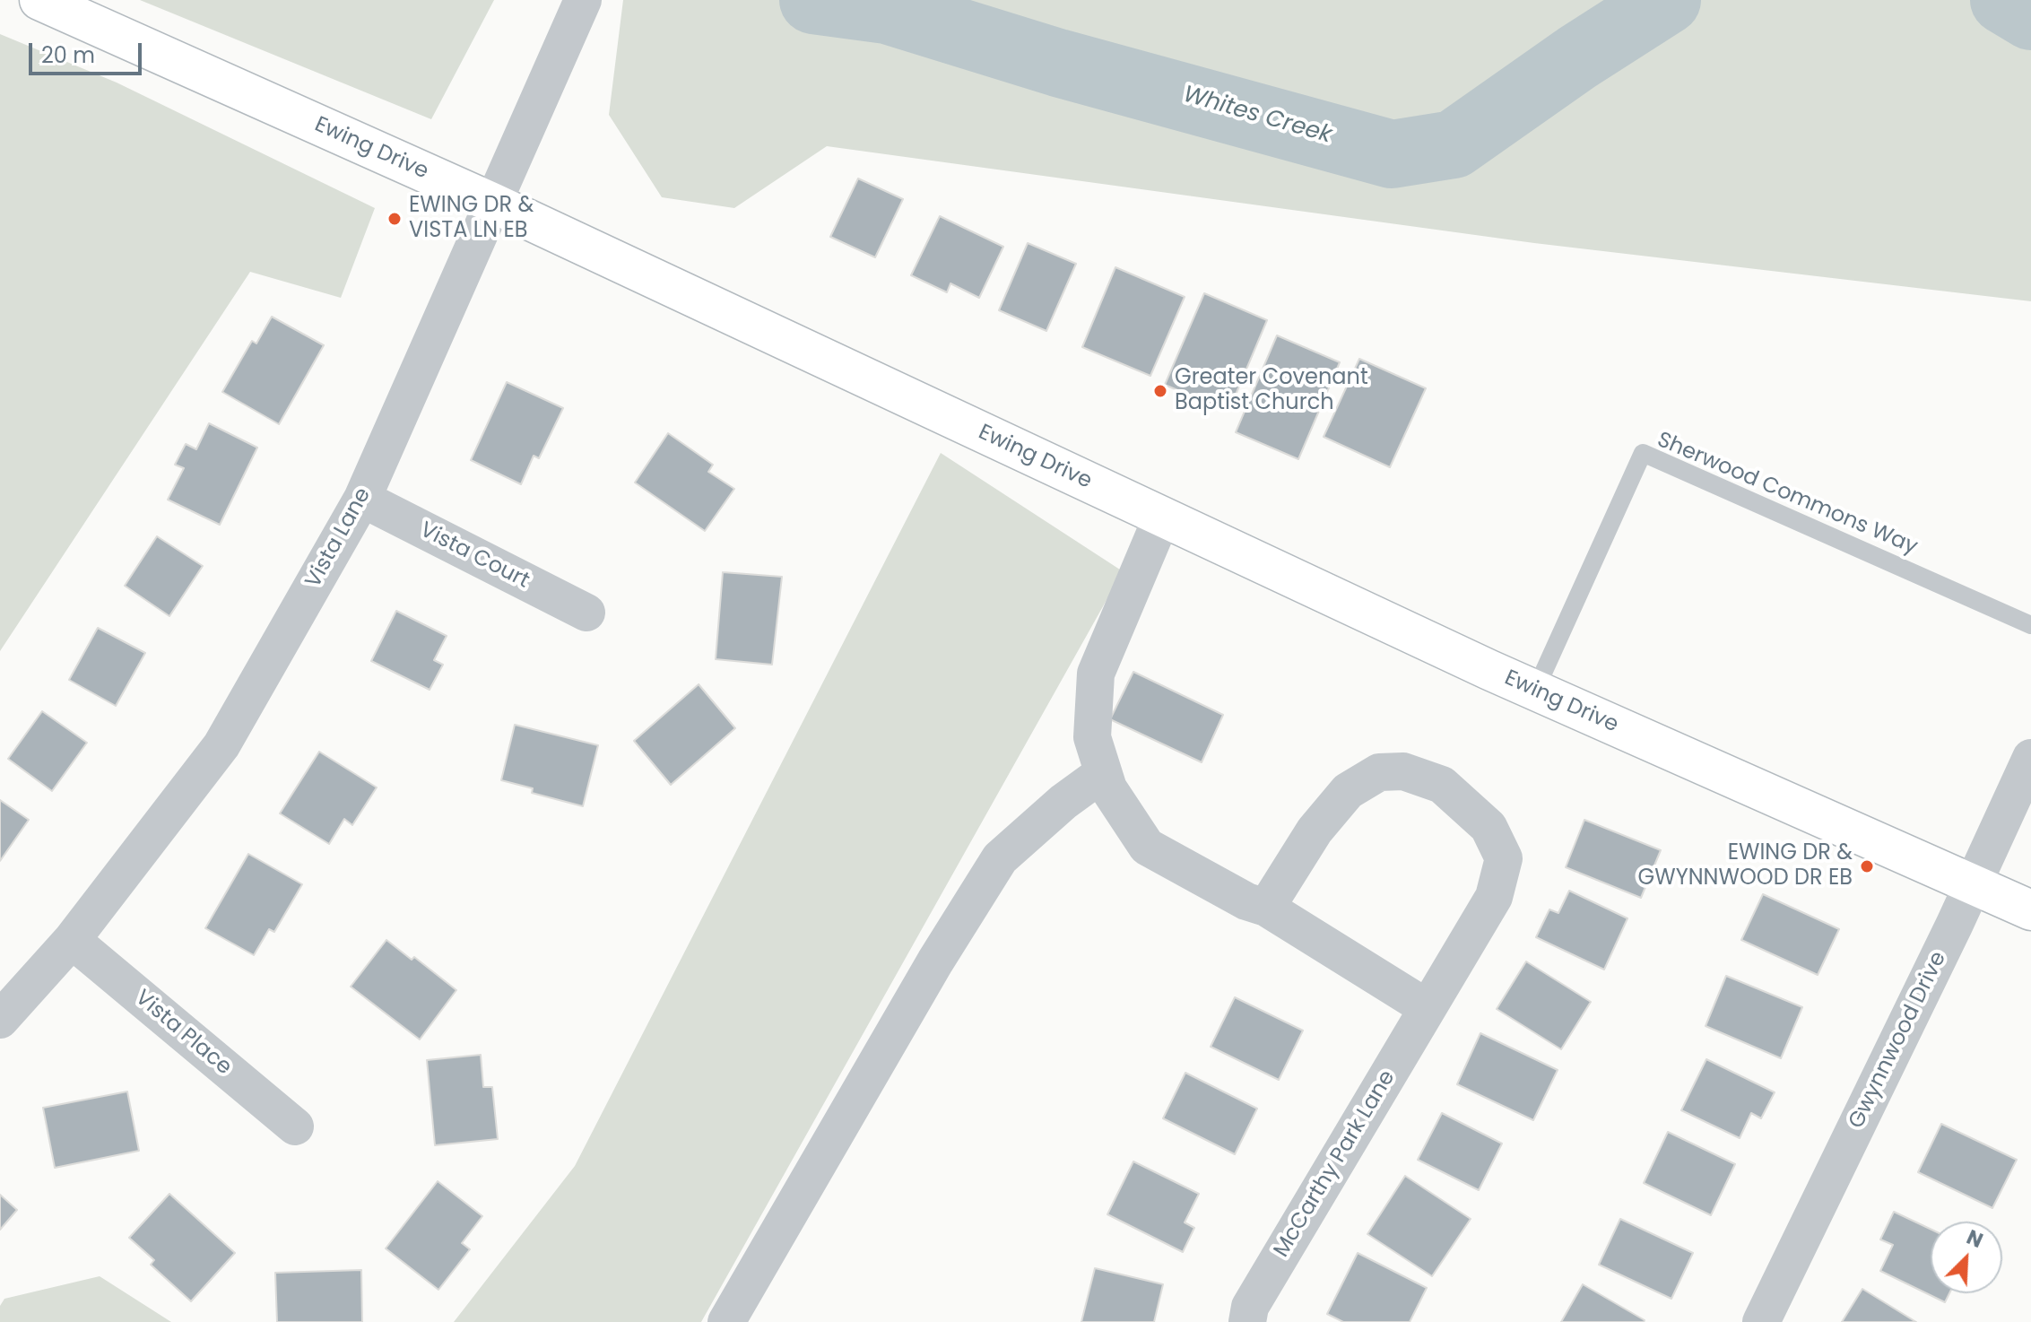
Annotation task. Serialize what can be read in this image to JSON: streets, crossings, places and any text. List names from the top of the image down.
{
  "streets": {
    "street": [
      "Ewing Drive",
      "Vista Lane",
      "Vista Court",
      "Vista Place",
      "Gwynnwood Drive",
      "McCarthy Park Lane"
    ],
    "lane": ["Sherwood Commons Way"]
  },
  "crossings": [
    ["Ewing Drive", "Sherwood Commons Way"],
    ["Ewing Drive", "Vista Lane"],
    ["Ewing Drive", "Gwynnwood Drive"],
    ["Vista Lane", "Vista Court"],
    ["Vista Lane", "Vista Place"]
  ],
  "water": ["Whites Creek"],
  "places": ["EWING DR & VISTA LN EB", "Greater Covenant Baptist Church", "EWING DR & GWYNNWOOD DR EB"],
  "scale_bar": "20 m",
  "north": "top right"
}
